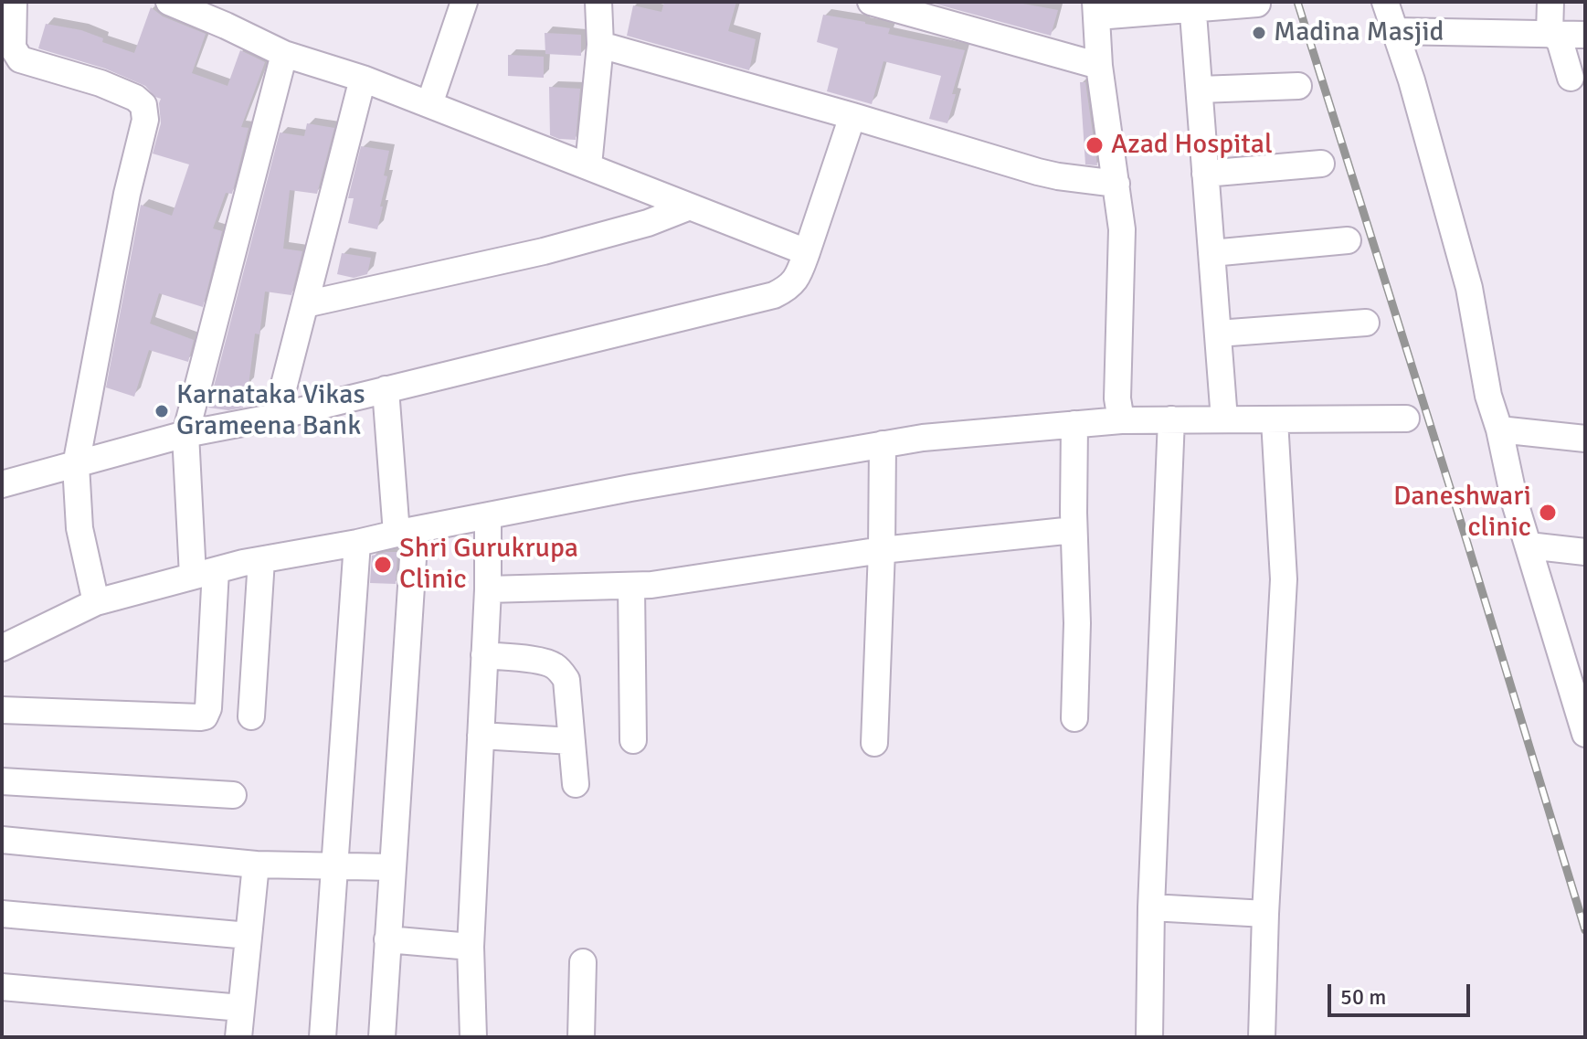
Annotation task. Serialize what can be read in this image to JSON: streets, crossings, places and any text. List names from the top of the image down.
{
  "places": [
    "Madina Masjid",
    "Azad Hospital",
    "Karnataka Vikas Grameena Bank",
    "Daneshwari clinic",
    "Shri Gurukrupa Clinic"
  ],
  "scale_bar": "50 m"
}
